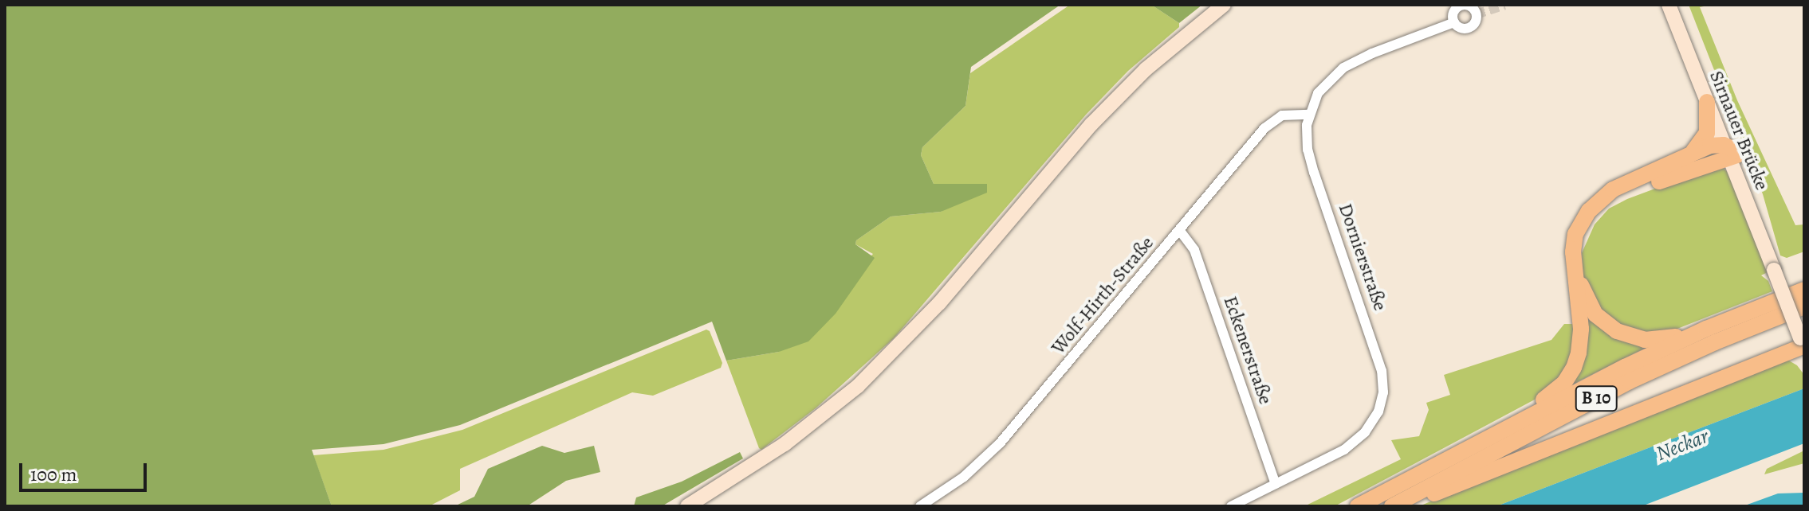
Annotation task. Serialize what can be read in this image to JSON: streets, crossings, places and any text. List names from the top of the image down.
{
  "streets": {
    "highway": ["B 10"],
    "main road": ["Sirnauer Brücke"],
    "street": ["Dornierstraße", "Wolf-Hirth-Straße", "Eckenerstraße"]
  },
  "crossings": [
    ["Dornierstraße", "Wolf-Hirth-Straße"],
    ["Dornierstraße", "Eckenerstraße"],
    ["Wolf-Hirth-Straße", "Eckenerstraße"]
  ],
  "water": ["Neckar"],
  "scale_bar": "100 m"
}
